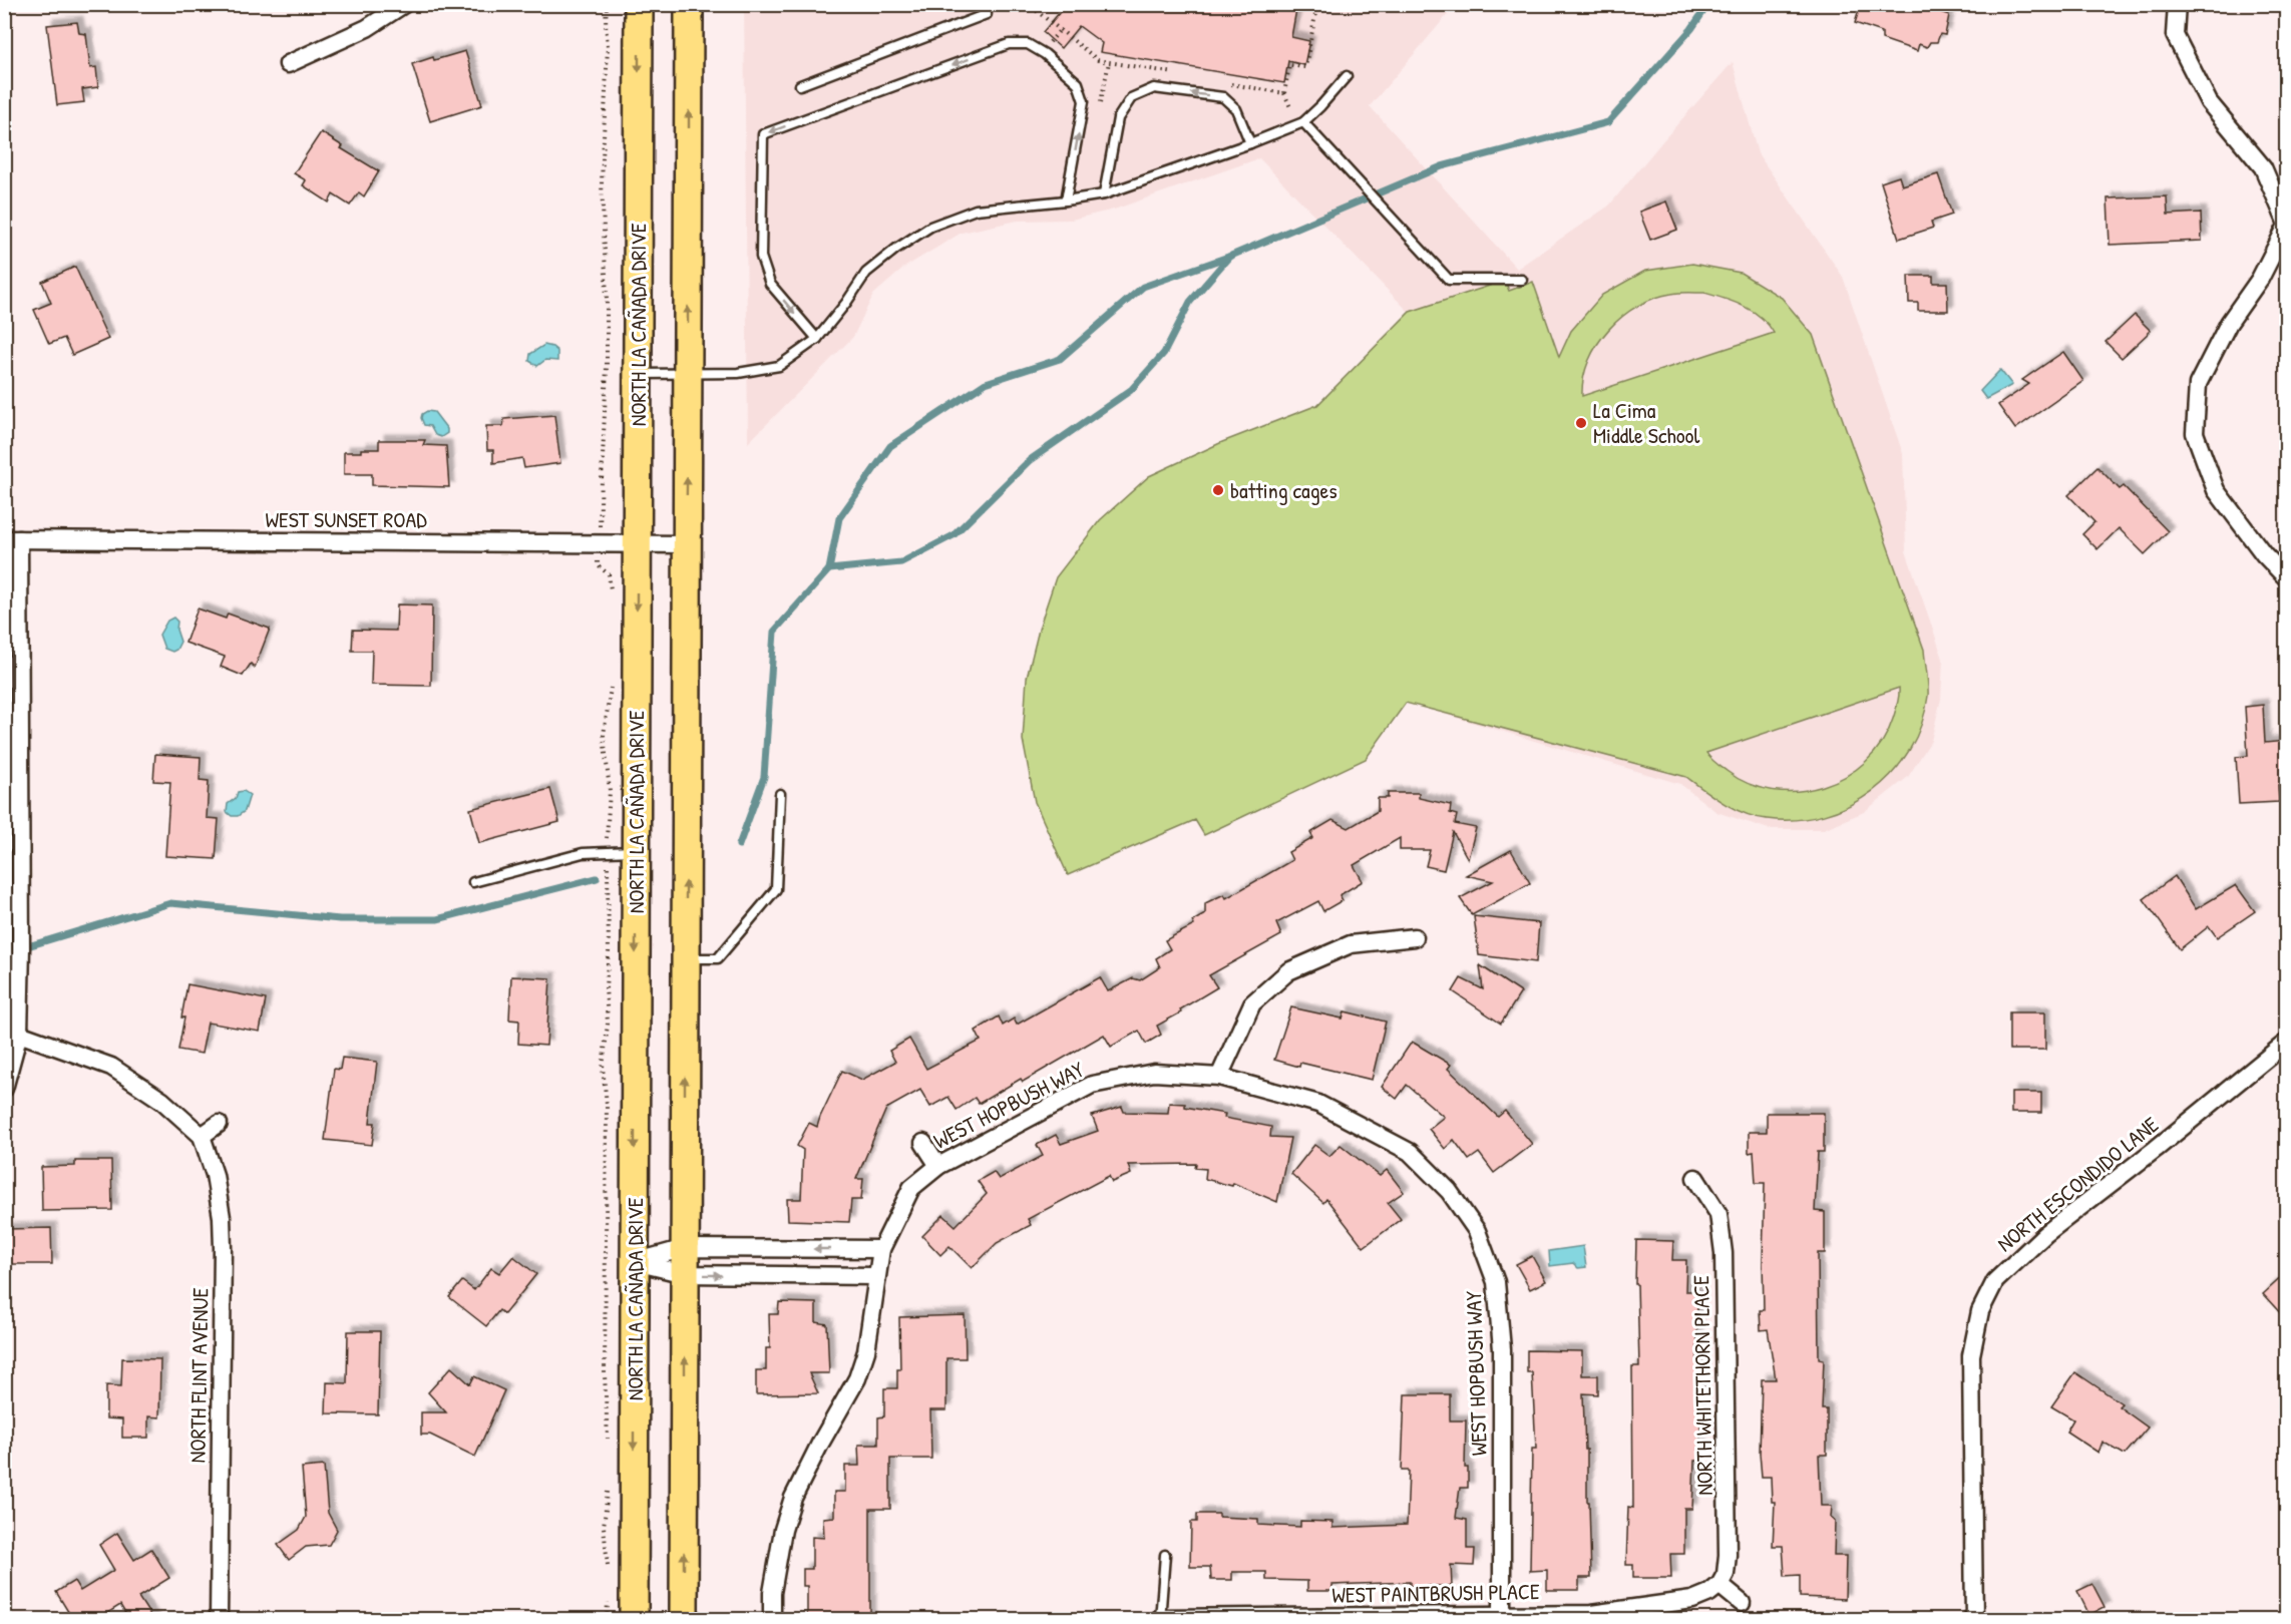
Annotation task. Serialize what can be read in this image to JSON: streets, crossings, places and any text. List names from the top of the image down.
{
  "streets": {
    "main road": ["NORTH LA CAÑADA DRIVE"],
    "street": [
      "WEST SUNSET ROAD",
      "WEST HOPBUSH WAY",
      "NORTH ESCONDIDO LANE",
      "NORTH FLINT AVENUE",
      "NORTH WHITETHORN PLACE",
      "WEST PAINTBRUSH PLACE"
    ]
  },
  "crossings": [
    ["NORTH LA CAÑADA DRIVE", "WEST SUNSET ROAD"],
    ["WEST HOPBUSH WAY", "WEST PAINTBRUSH PLACE"],
    ["NORTH WHITETHORN PLACE", "WEST PAINTBRUSH PLACE"]
  ],
  "places": ["La Cima Middle School", "batting cages"]
}
